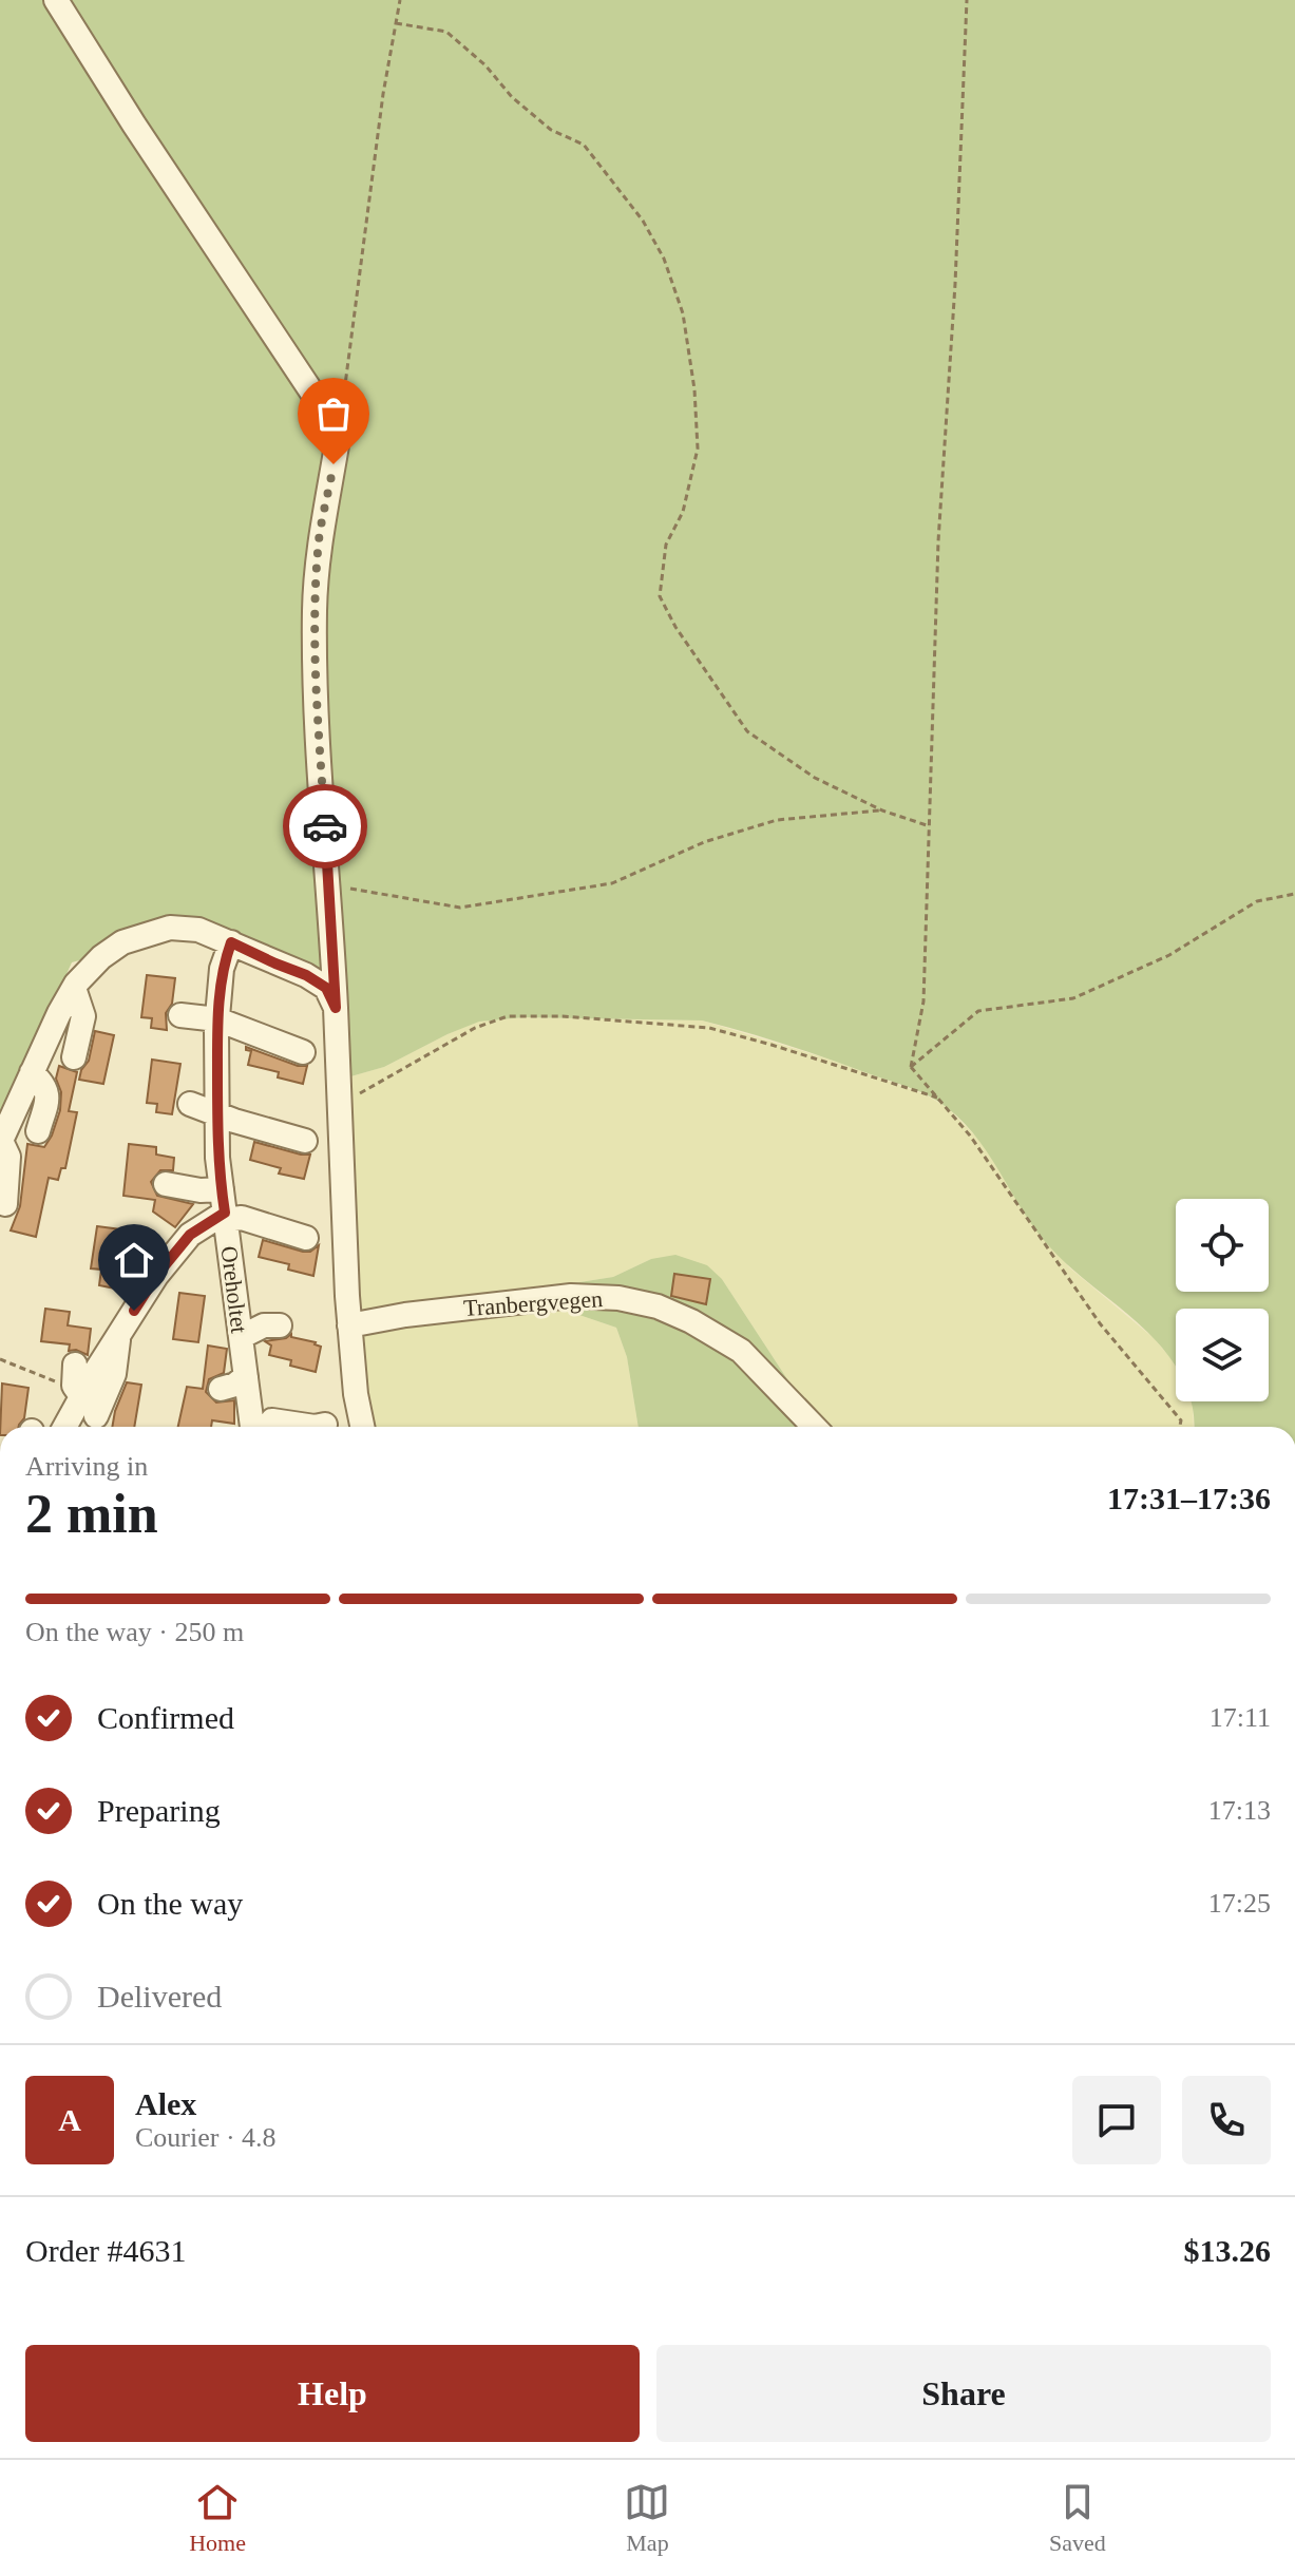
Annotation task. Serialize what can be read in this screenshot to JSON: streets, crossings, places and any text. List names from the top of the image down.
{
  "streets": {
    "street": ["Oreholtet", "Tranbergvegen"]
  },
  "page": {
    "heading": ["2 min", "Arriving in", "17:31–17:36"],
    "panel": [
      "Alex",
      "Courier · 4.8",
      "Order #4631",
      "$13.26"
    ],
    "bar": "On the way · 250 m",
    "list": [
      ["Confirmed", "17:11"],
      ["Preparing", "17:13"],
      ["On the way", "17:25"],
      "Delivered"
    ],
    "round": "A",
    "buttons": ["Help", "Share"],
    "tabs": ["Home", "Map", "Saved"]
  }
}
